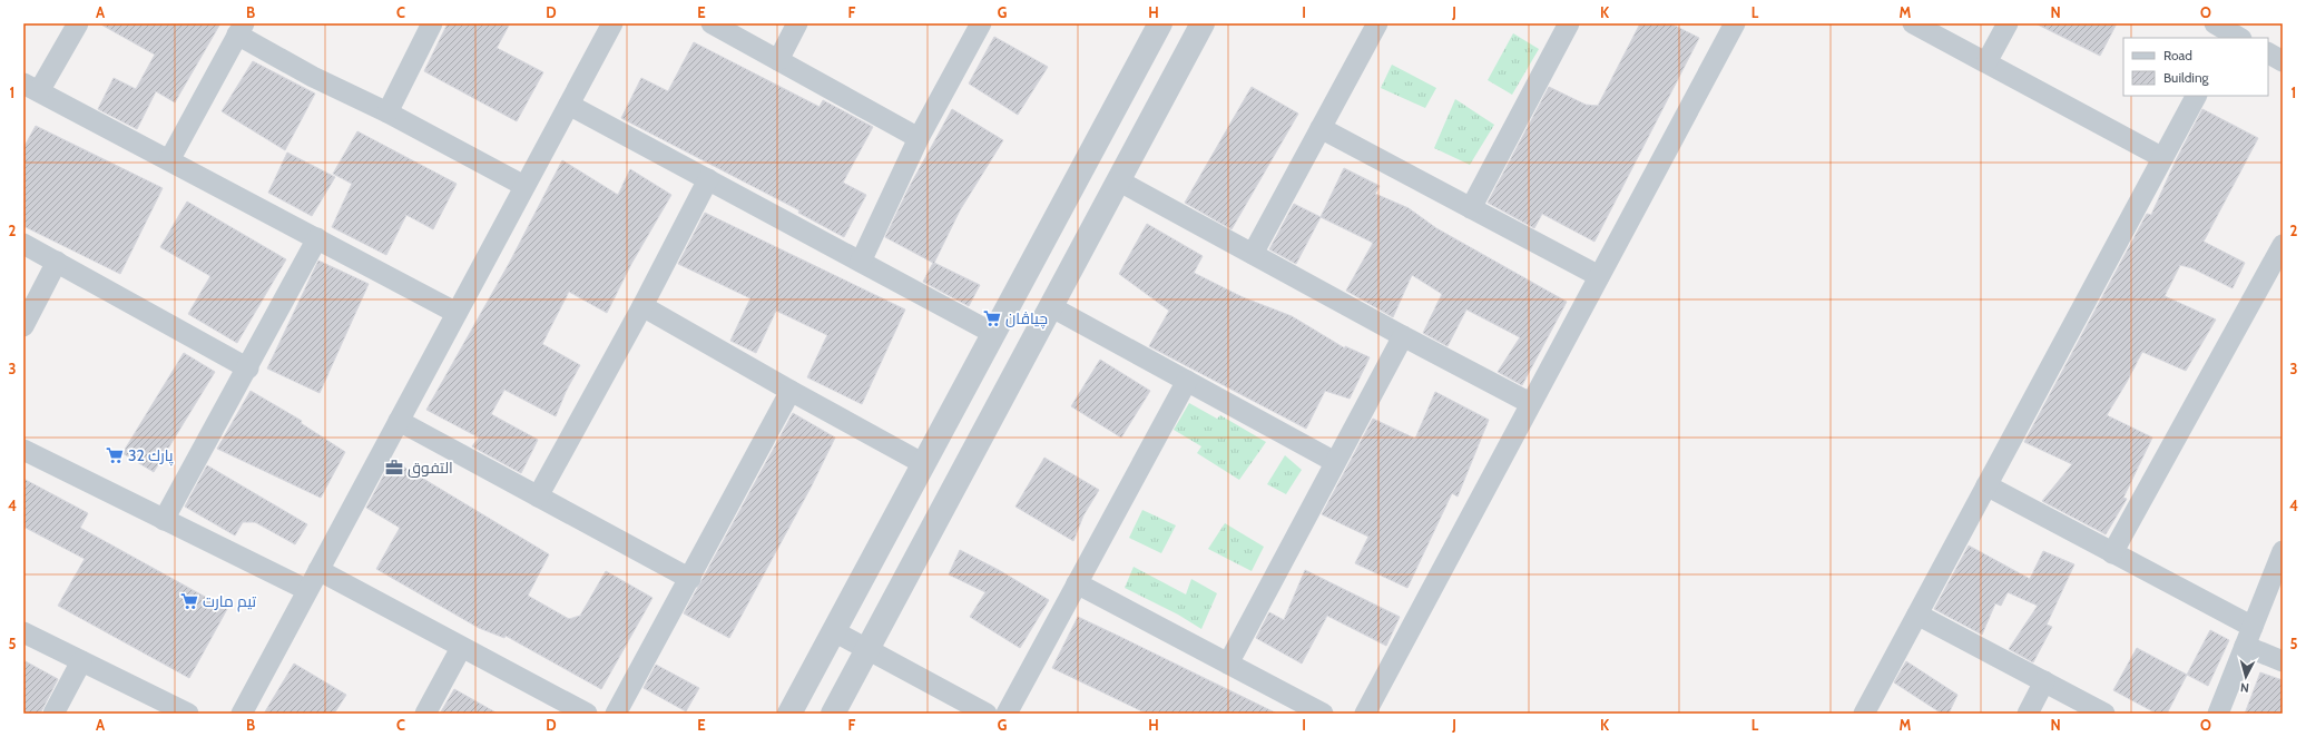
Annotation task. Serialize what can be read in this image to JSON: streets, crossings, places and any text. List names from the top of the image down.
{
  "places": {
    "supermarket": ["چياڤان", "32 پارك", "تيم مارت"],
    "office": ["التفوق"]
  },
  "legend": ["Road", "Building"],
  "north": "bottom",
  "grid": {
    "columns": [
      "A",
      "B",
      "C",
      "D",
      "E",
      "F",
      "G",
      "H",
      "I",
      "J",
      "K",
      "L",
      "M",
      "N",
      "O"
    ],
    "rows": [
      "1",
      "2",
      "3",
      "4",
      "5"
    ]
  }
}
